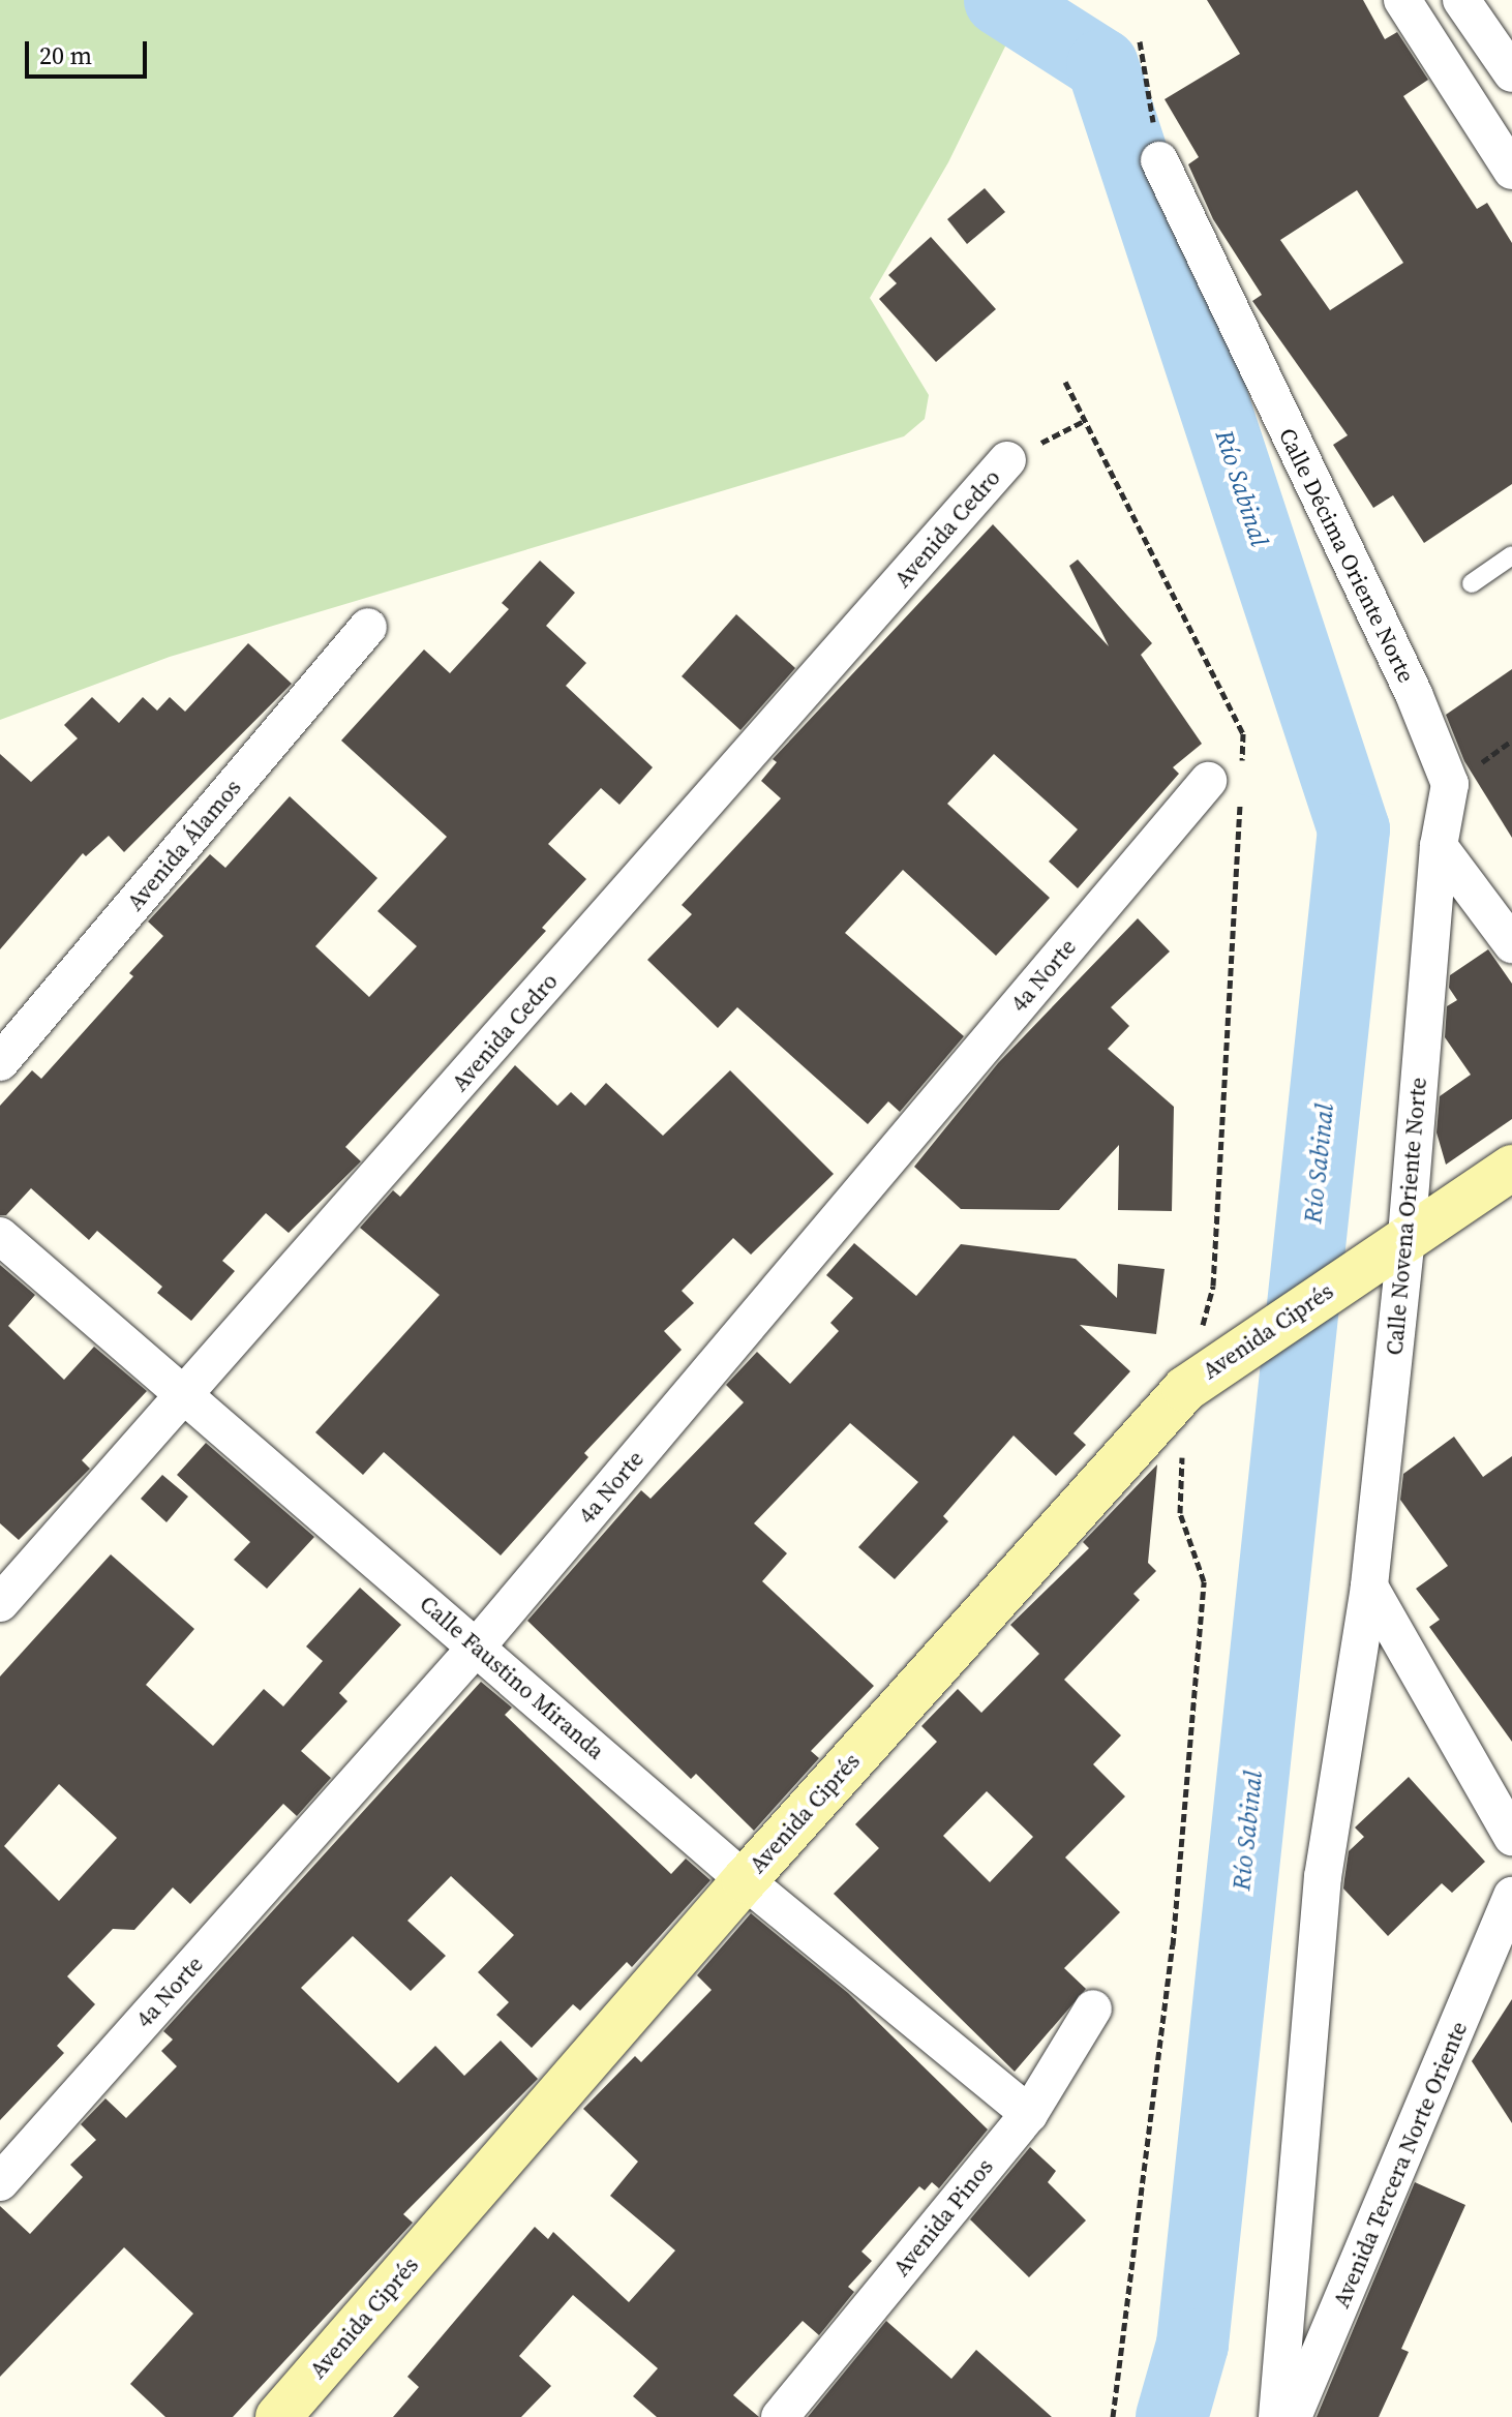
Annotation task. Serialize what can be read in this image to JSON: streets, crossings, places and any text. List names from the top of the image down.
{
  "streets": {
    "street": [
      "Avenida Cedro",
      "Calle Décima Oriente Norte",
      "Avenida Álamos",
      "4a Norte",
      "Calle Novena Oriente Norte",
      "Avenida Ciprés",
      "Calle Faustino Miranda",
      "Avenida Tercera Norte Oriente",
      "Avenida Pinos"
    ]
  },
  "crossings": [
    ["Avenida Cedro", "Calle Faustino Miranda"],
    ["Calle Décima Oriente Norte", "Calle Novena Oriente Norte"],
    ["4a Norte", "Calle Faustino Miranda"],
    ["Calle Novena Oriente Norte", "Avenida Ciprés"],
    ["Avenida Ciprés", "Calle Faustino Miranda"],
    ["Calle Faustino Miranda", "Avenida Pinos"]
  ],
  "water": ["Río Sabinal"],
  "scale_bar": "20 m"
}
